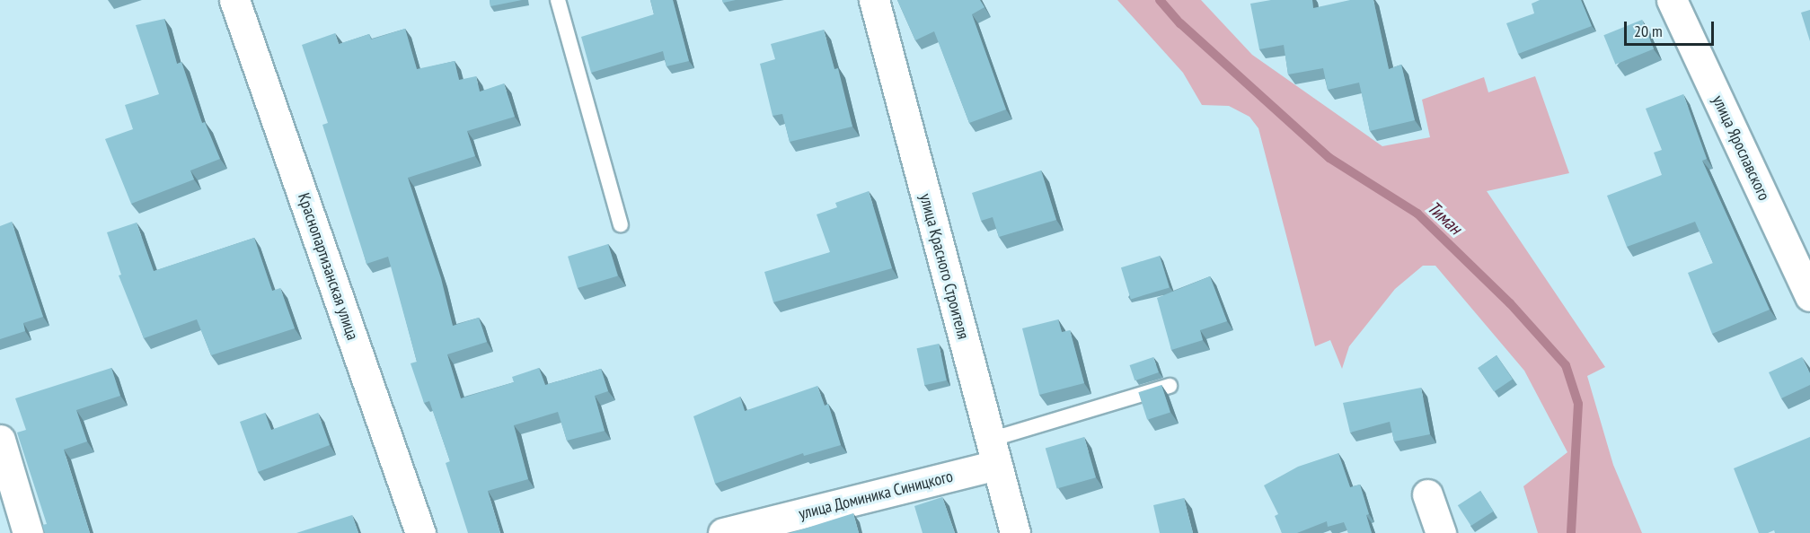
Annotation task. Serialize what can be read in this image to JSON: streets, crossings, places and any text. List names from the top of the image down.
{
  "streets": {
    "street": [
      "улица Ярославского",
      "Краснопартизанская улица",
      "улица Красного Строителя",
      "улица Доминика Синицкого"
    ]
  },
  "crossings": [
    ["улица Красного Строителя", "улица Доминика Синицкого"]
  ],
  "water": ["Тиман"],
  "scale_bar": "20 m"
}
